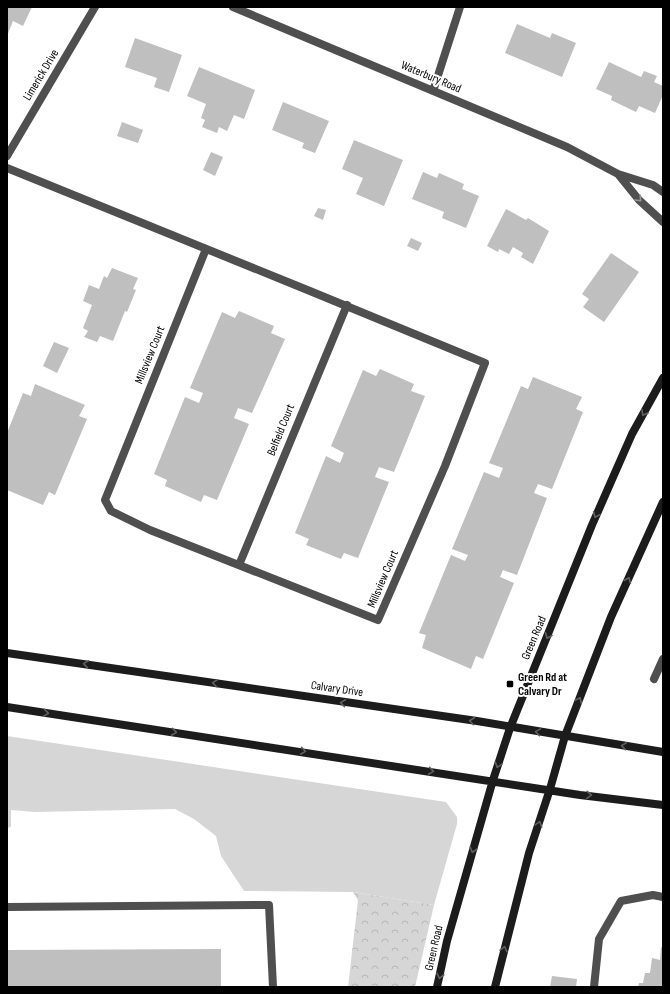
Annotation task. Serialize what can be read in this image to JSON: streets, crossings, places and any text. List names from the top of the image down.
{
  "streets": {
    "street": [
      "Limerick Drive",
      "Waterbury Road",
      "Millsview Court",
      "Belfield Court",
      "Green Road",
      "Calvary Drive"
    ]
  },
  "crossings": [
    ["Millsview Court", "Belfield Court"],
    ["Green Road", "Calvary Drive"]
  ],
  "places": {
    "transit": ["Green Rd at Calvary Dr"]
  }
}
